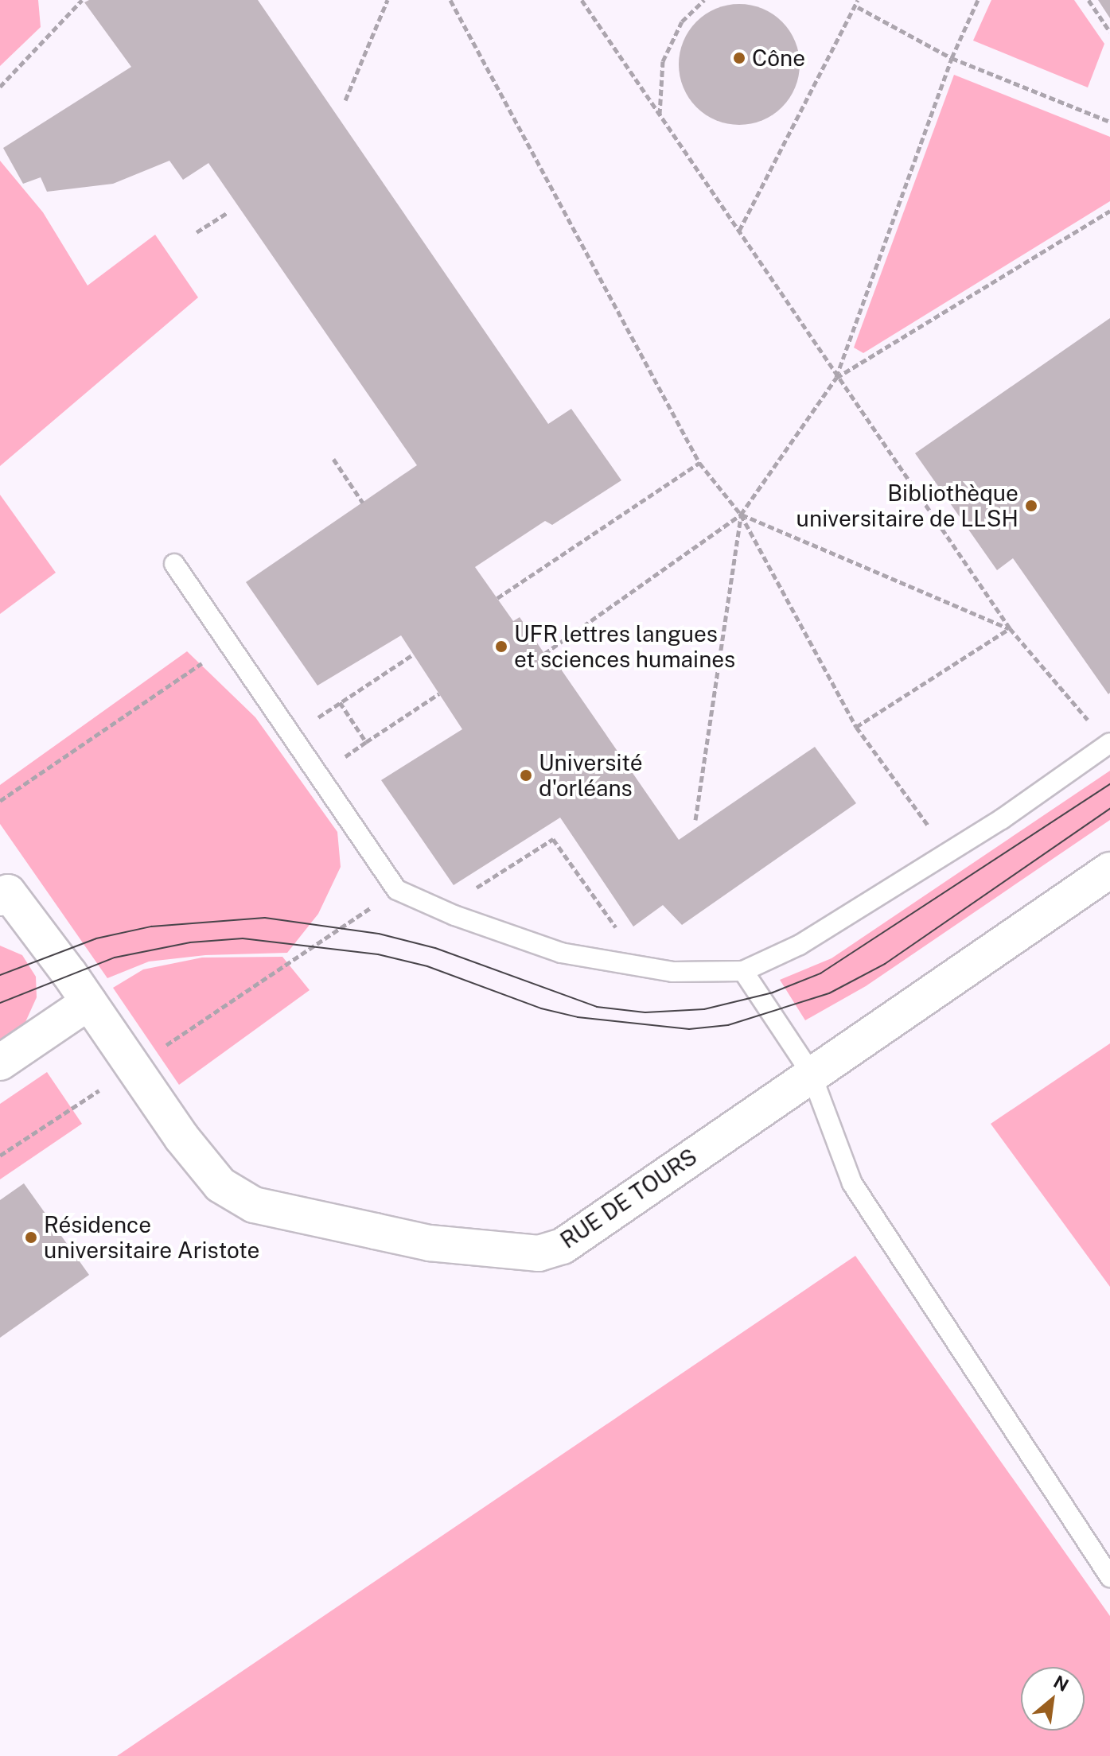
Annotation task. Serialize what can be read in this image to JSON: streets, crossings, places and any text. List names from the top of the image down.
{
  "streets": {
    "street": ["RUE DE TOURS"]
  },
  "places": [
    "Cône",
    "Bibliothèque universitaire de LLSH",
    "UFR lettres langues et sciences humaines",
    "Université d'orléans",
    "Résidence universitaire Aristote"
  ],
  "north": "top right"
}
